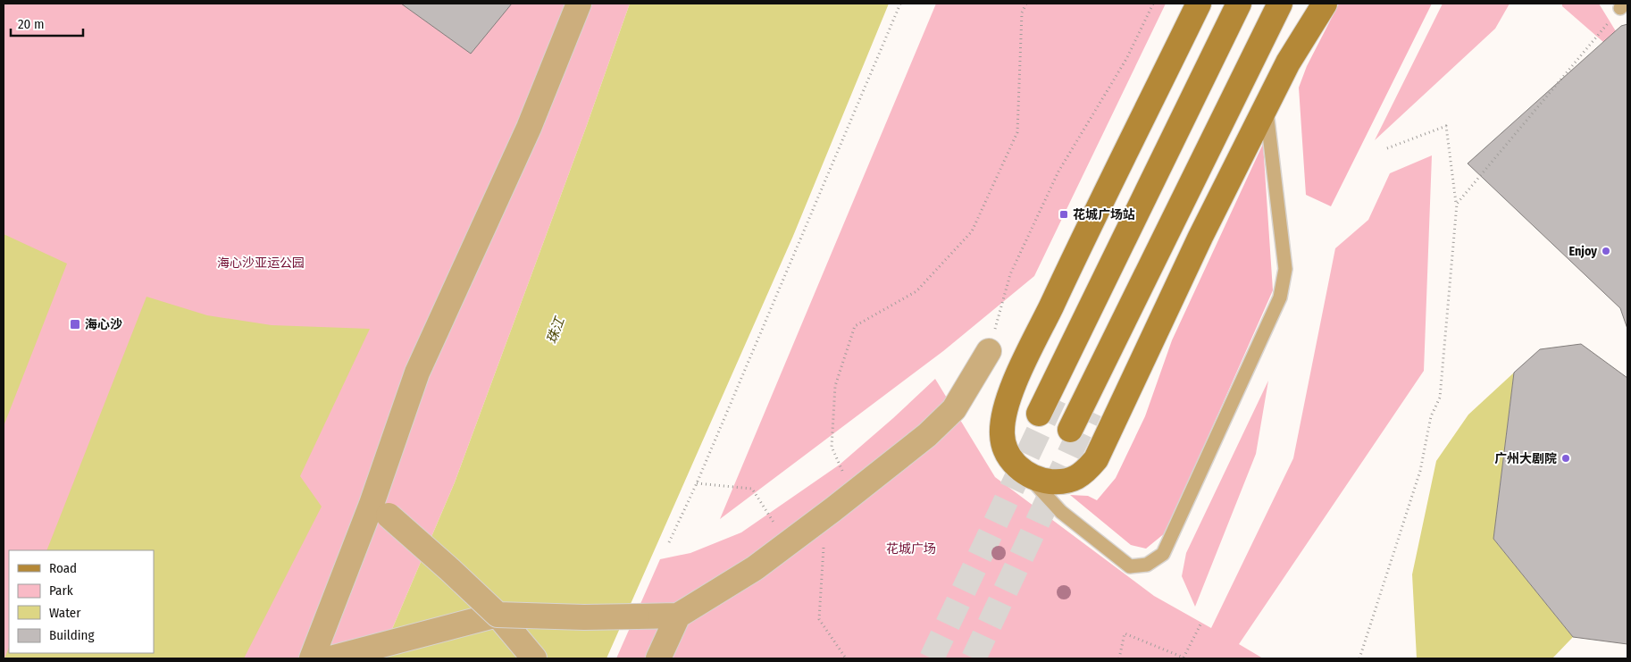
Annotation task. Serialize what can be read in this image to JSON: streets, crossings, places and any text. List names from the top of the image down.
{
  "water": ["珠江"],
  "parks": ["海心沙亚运公园", "花城广场"],
  "places": {
    "transit": ["花城广场站", "海心沙"],
    "other": ["Enjoy", "广州大剧院"]
  },
  "legend": [
    "Road",
    "Park",
    "Water",
    "Building"
  ],
  "scale_bar": "20 m"
}
